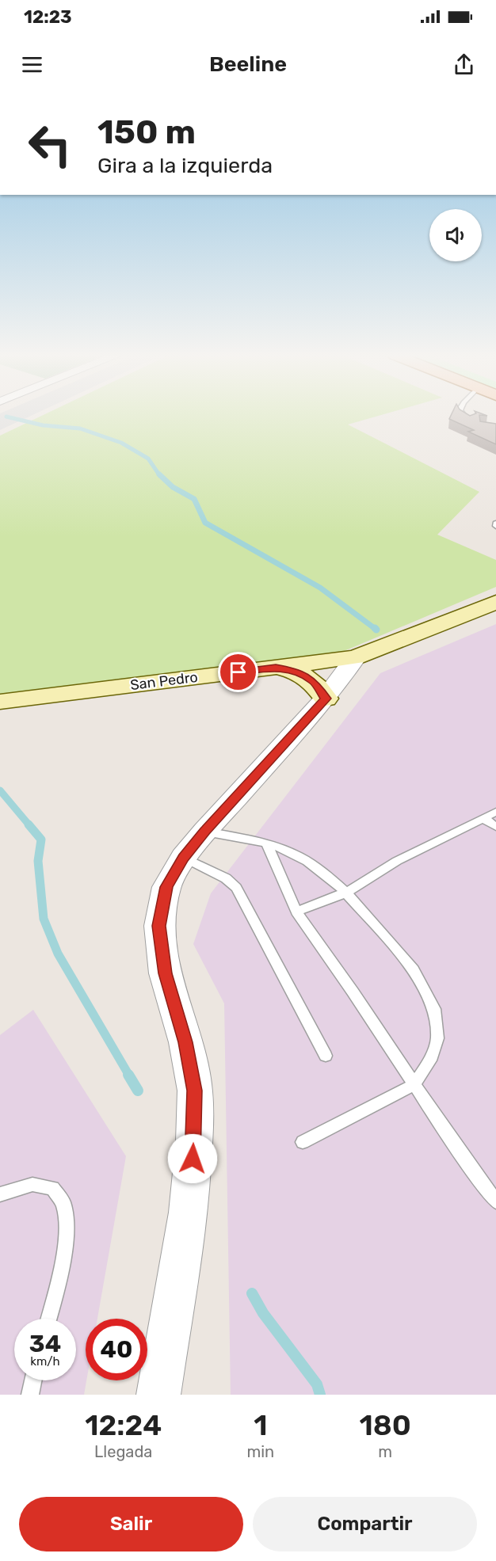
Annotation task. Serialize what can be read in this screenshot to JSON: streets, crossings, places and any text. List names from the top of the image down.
{
  "streets": {
    "main road": ["San Pedro"]
  },
  "page": {
    "status": "12:23",
    "header": "Beeline",
    "turn": ["150 m", "Gira a la izquierda"],
    "speed": "34 km/h",
    "limit": "40",
    "eta": [
      "12:24",
      "Llegada",
      "1",
      "min",
      "180",
      "m"
    ],
    "buttons": ["Salir", "Compartir"]
  }
}
